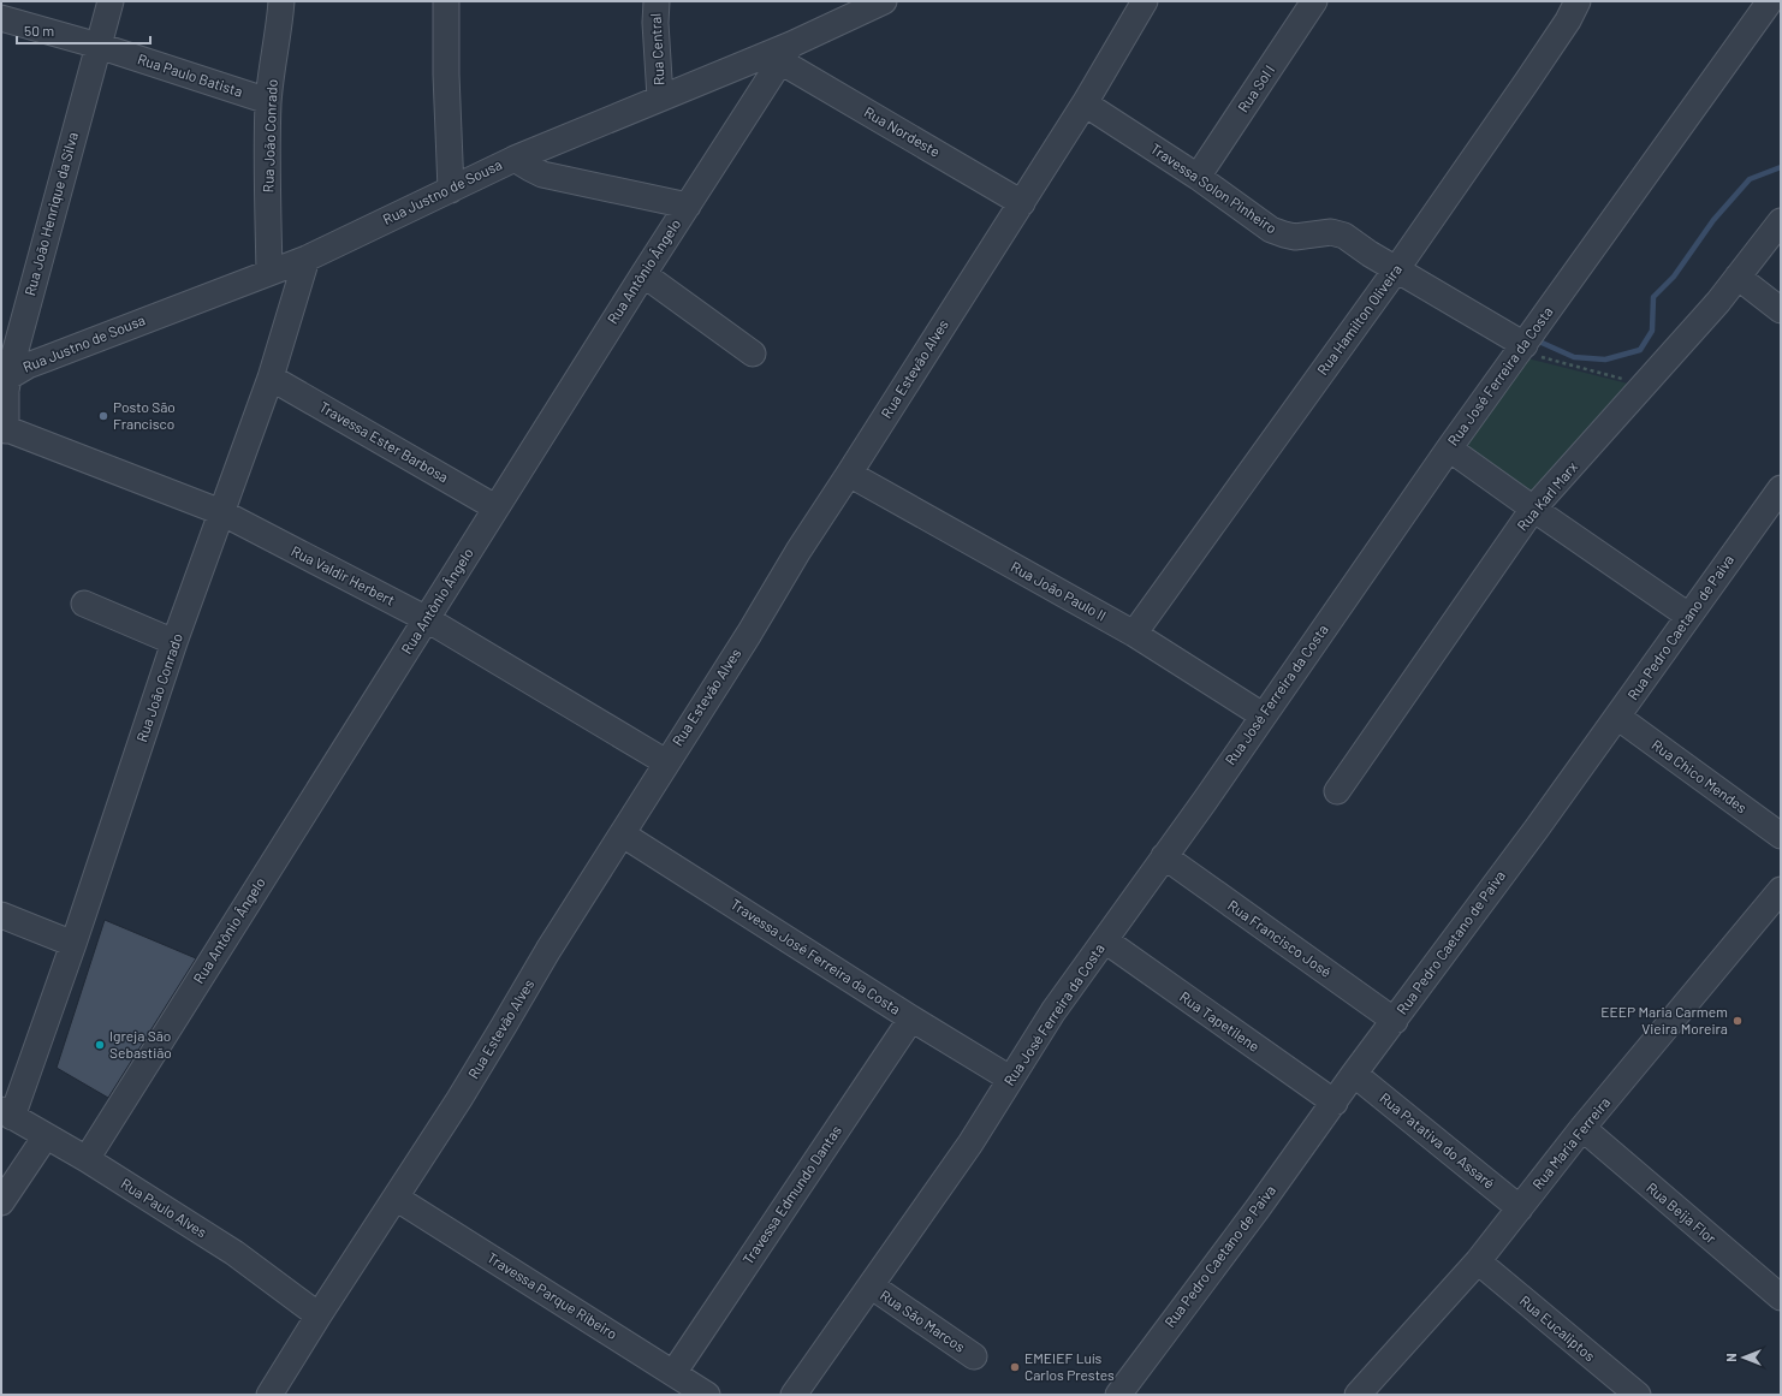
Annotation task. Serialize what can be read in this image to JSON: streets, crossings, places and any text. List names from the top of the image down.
{
  "streets": {
    "street": [
      "Rua Central",
      "Rua Paulo Batista",
      "Rua Sol I",
      "Rua Nordeste",
      "Rua João Conrado",
      "Travessa Solon Pinheiro",
      "Rua Justno de Sousa",
      "Rua João Henrique da Silva",
      "Rua Antônio Ângelo",
      "Rua Hamilton Oliveira",
      "Rua Estevão Alves",
      "Rua José Ferreira da Costa",
      "Travessa Ester Barbosa",
      "Rua Karl Marx",
      "Rua Valdir Herbert",
      "Rua João Paulo II",
      "Rua Pedro Caetano de Paiva",
      "Rua Chico Mendes",
      "Rua Francisco José",
      "Travessa José Ferreira da Costa",
      "Rua Tapetilene",
      "Rua Patativa do Assaré",
      "Rua Maria Ferreira",
      "Travessa Edmundo Dantas",
      "Rua Paulo Alves",
      "Rua Beija Flor",
      "Travessa Parque Ribeiro",
      "Rua São Marcos",
      "Rua Eucaliptos"
    ]
  },
  "crossings": [
    ["Rua Central", "Rua Justno de Sousa"],
    ["Rua Paulo Batista", "Rua João Conrado"],
    ["Rua Paulo Batista", "Rua João Henrique da Silva"],
    ["Rua Sol I", "Travessa Solon Pinheiro"],
    ["Rua Nordeste", "Rua Justno de Sousa"],
    ["Rua Nordeste", "Rua Antônio Ângelo"],
    ["Rua Nordeste", "Rua Estevão Alves"],
    ["Rua João Conrado", "Rua Justno de Sousa"],
    ["Rua João Conrado", "Travessa Ester Barbosa"],
    ["Rua João Conrado", "Rua Valdir Herbert"],
    ["Rua João Conrado", "Rua Paulo Alves"],
    ["Travessa Solon Pinheiro", "Rua Hamilton Oliveira"],
    ["Travessa Solon Pinheiro", "Rua Estevão Alves"],
    ["Travessa Solon Pinheiro", "Rua José Ferreira da Costa"],
    ["Rua Justno de Sousa", "Rua João Henrique da Silva"],
    ["Rua Justno de Sousa", "Rua Antônio Ângelo"],
    ["Rua João Henrique da Silva", "Rua Valdir Herbert"],
    ["Rua Antônio Ângelo", "Travessa Ester Barbosa"],
    ["Rua Antônio Ângelo", "Rua Valdir Herbert"],
    ["Rua Antônio Ângelo", "Rua Paulo Alves"],
    ["Rua Hamilton Oliveira", "Rua João Paulo II"],
    ["Rua Estevão Alves", "Rua Valdir Herbert"],
    ["Rua Estevão Alves", "Rua João Paulo II"],
    ["Rua Estevão Alves", "Travessa José Ferreira da Costa"],
    ["Rua Estevão Alves", "Rua Paulo Alves"],
    ["Rua Estevão Alves", "Travessa Parque Ribeiro"],
    ["Rua José Ferreira da Costa", "Rua João Paulo II"],
    ["Rua José Ferreira da Costa", "Rua Francisco José"],
    ["Rua José Ferreira da Costa", "Travessa José Ferreira da Costa"],
    ["Rua José Ferreira da Costa", "Rua Tapetilene"],
    ["Rua José Ferreira da Costa", "Rua São Marcos"],
    ["Rua Pedro Caetano de Paiva", "Rua Chico Mendes"],
    ["Rua Pedro Caetano de Paiva", "Rua Francisco José"],
    ["Rua Pedro Caetano de Paiva", "Rua Tapetilene"],
    ["Rua Pedro Caetano de Paiva", "Rua Patativa do Assaré"],
    ["Travessa José Ferreira da Costa", "Travessa Edmundo Dantas"],
    ["Rua Patativa do Assaré", "Rua Maria Ferreira"],
    ["Rua Maria Ferreira", "Rua Beija Flor"],
    ["Rua Maria Ferreira", "Rua Eucaliptos"],
    ["Travessa Edmundo Dantas", "Travessa Parque Ribeiro"]
  ],
  "places": [
    "Posto São Francisco",
    "EEEP Maria Carmem Vieira Moreira",
    "Igreja São Sebastião",
    "EMEIEF Luís Carlos Prestes"
  ],
  "scale_bar": "50 m",
  "north": "left"
}
